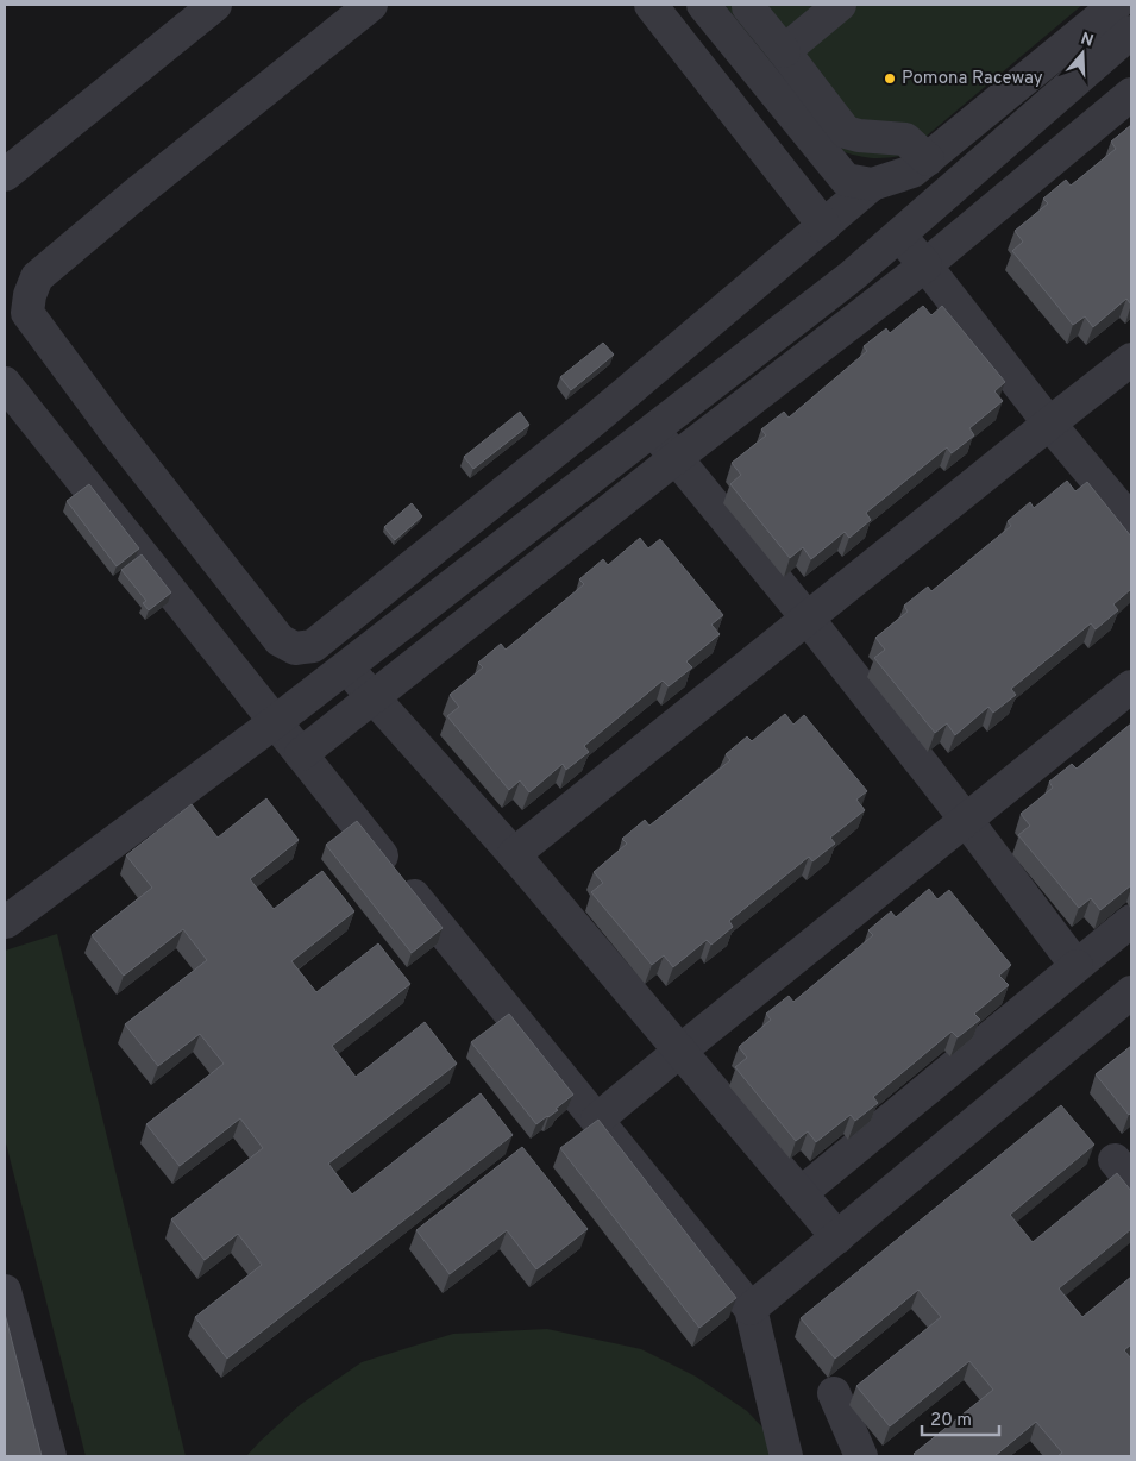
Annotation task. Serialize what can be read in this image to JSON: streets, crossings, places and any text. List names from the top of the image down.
{
  "places": ["Pomona Raceway"],
  "scale_bar": "20 m",
  "north": "top"
}
